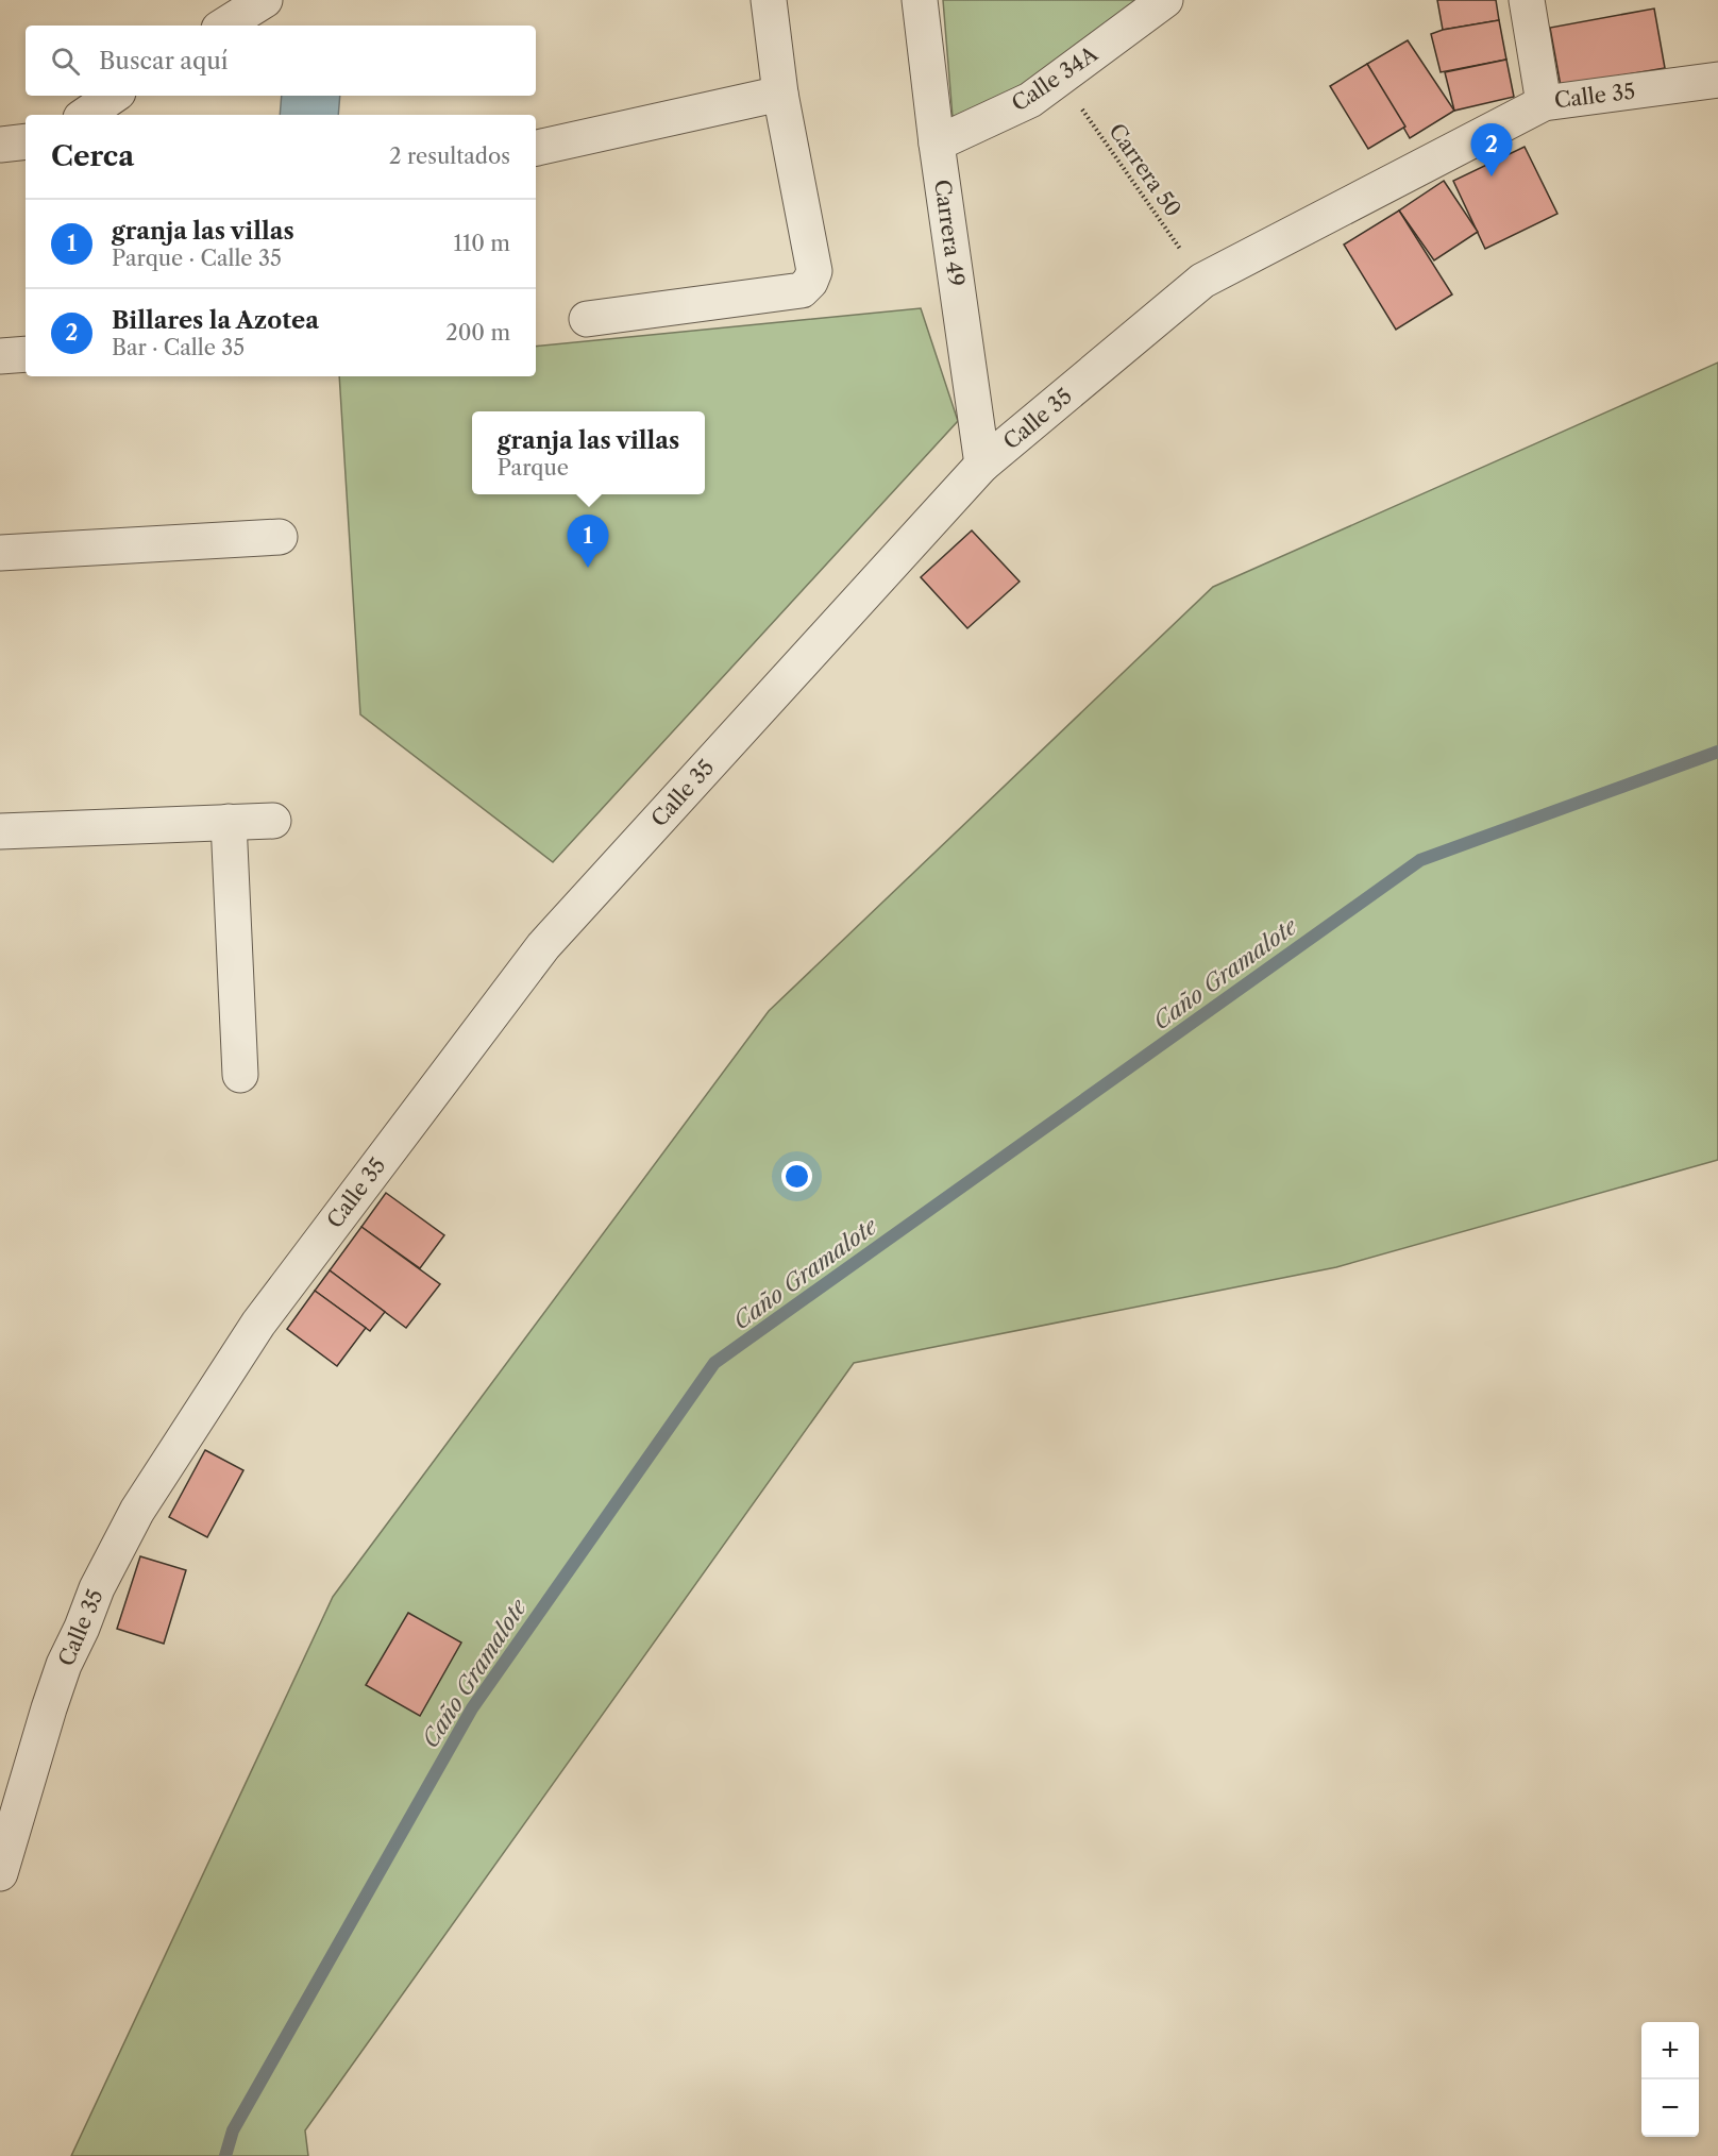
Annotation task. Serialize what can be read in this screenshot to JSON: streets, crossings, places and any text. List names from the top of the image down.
{
  "streets": {
    "street": ["Calle 34A", "Calle 35", "Carrera 49"],
    "path": ["Carrera 50"]
  },
  "crossings": [
    ["Calle 34A", "Carrera 50"],
    ["Calle 34A", "Carrera 49"],
    ["Calle 35", "Carrera 50"],
    ["Calle 35", "Carrera 49"]
  ],
  "water": ["Caño Gramalote"],
  "page": {
    "search": "Buscar aquí",
    "heading": ["Cerca", "2 resultados"],
    "pins": ["2", "1"],
    "list": [
      {
        "mark": "1",
        "name": "granja las villas",
        "note": "Parque · Calle 35",
        "value": "110 m"
      },
      {
        "mark": "2",
        "name": "Billares la Azotea",
        "note": "Bar · Calle 35",
        "value": "200 m"
      }
    ],
    "popup": ["granja las villas", "Parque"],
    "map_buttons": ["+", "−"]
  }
}
